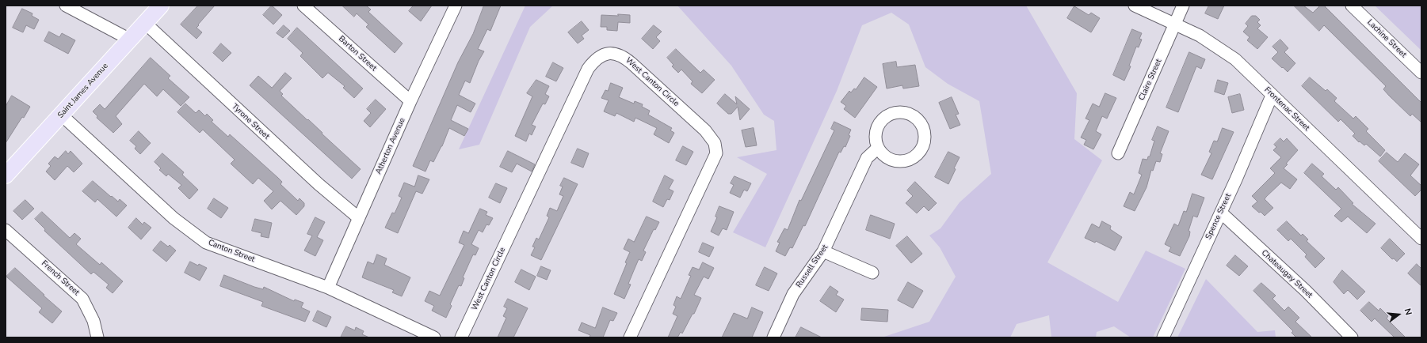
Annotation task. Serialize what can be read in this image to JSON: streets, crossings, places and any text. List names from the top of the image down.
{
  "streets": {
    "main road": ["Saint James Avenue"],
    "street": [
      "Lachine Street",
      "Barton Street",
      "Claire Street",
      "West Canton Circle",
      "Frontenac Street",
      "Tyrone Street",
      "Atherton Avenue",
      "Spence Street",
      "Canton Street",
      "Russell Street",
      "Chateaugay Street",
      "French Street"
    ]
  },
  "crossings": [
    ["Barton Street", "Atherton Avenue"],
    ["Claire Street", "Frontenac Street"],
    ["Saint James Avenue", "Tyrone Street"],
    ["Saint James Avenue", "Canton Street"],
    ["Frontenac Street", "Spence Street"],
    ["Tyrone Street", "Atherton Avenue"],
    ["Atherton Avenue", "Canton Street"],
    ["Spence Street", "Chateaugay Street"]
  ],
  "north": "right"
}
